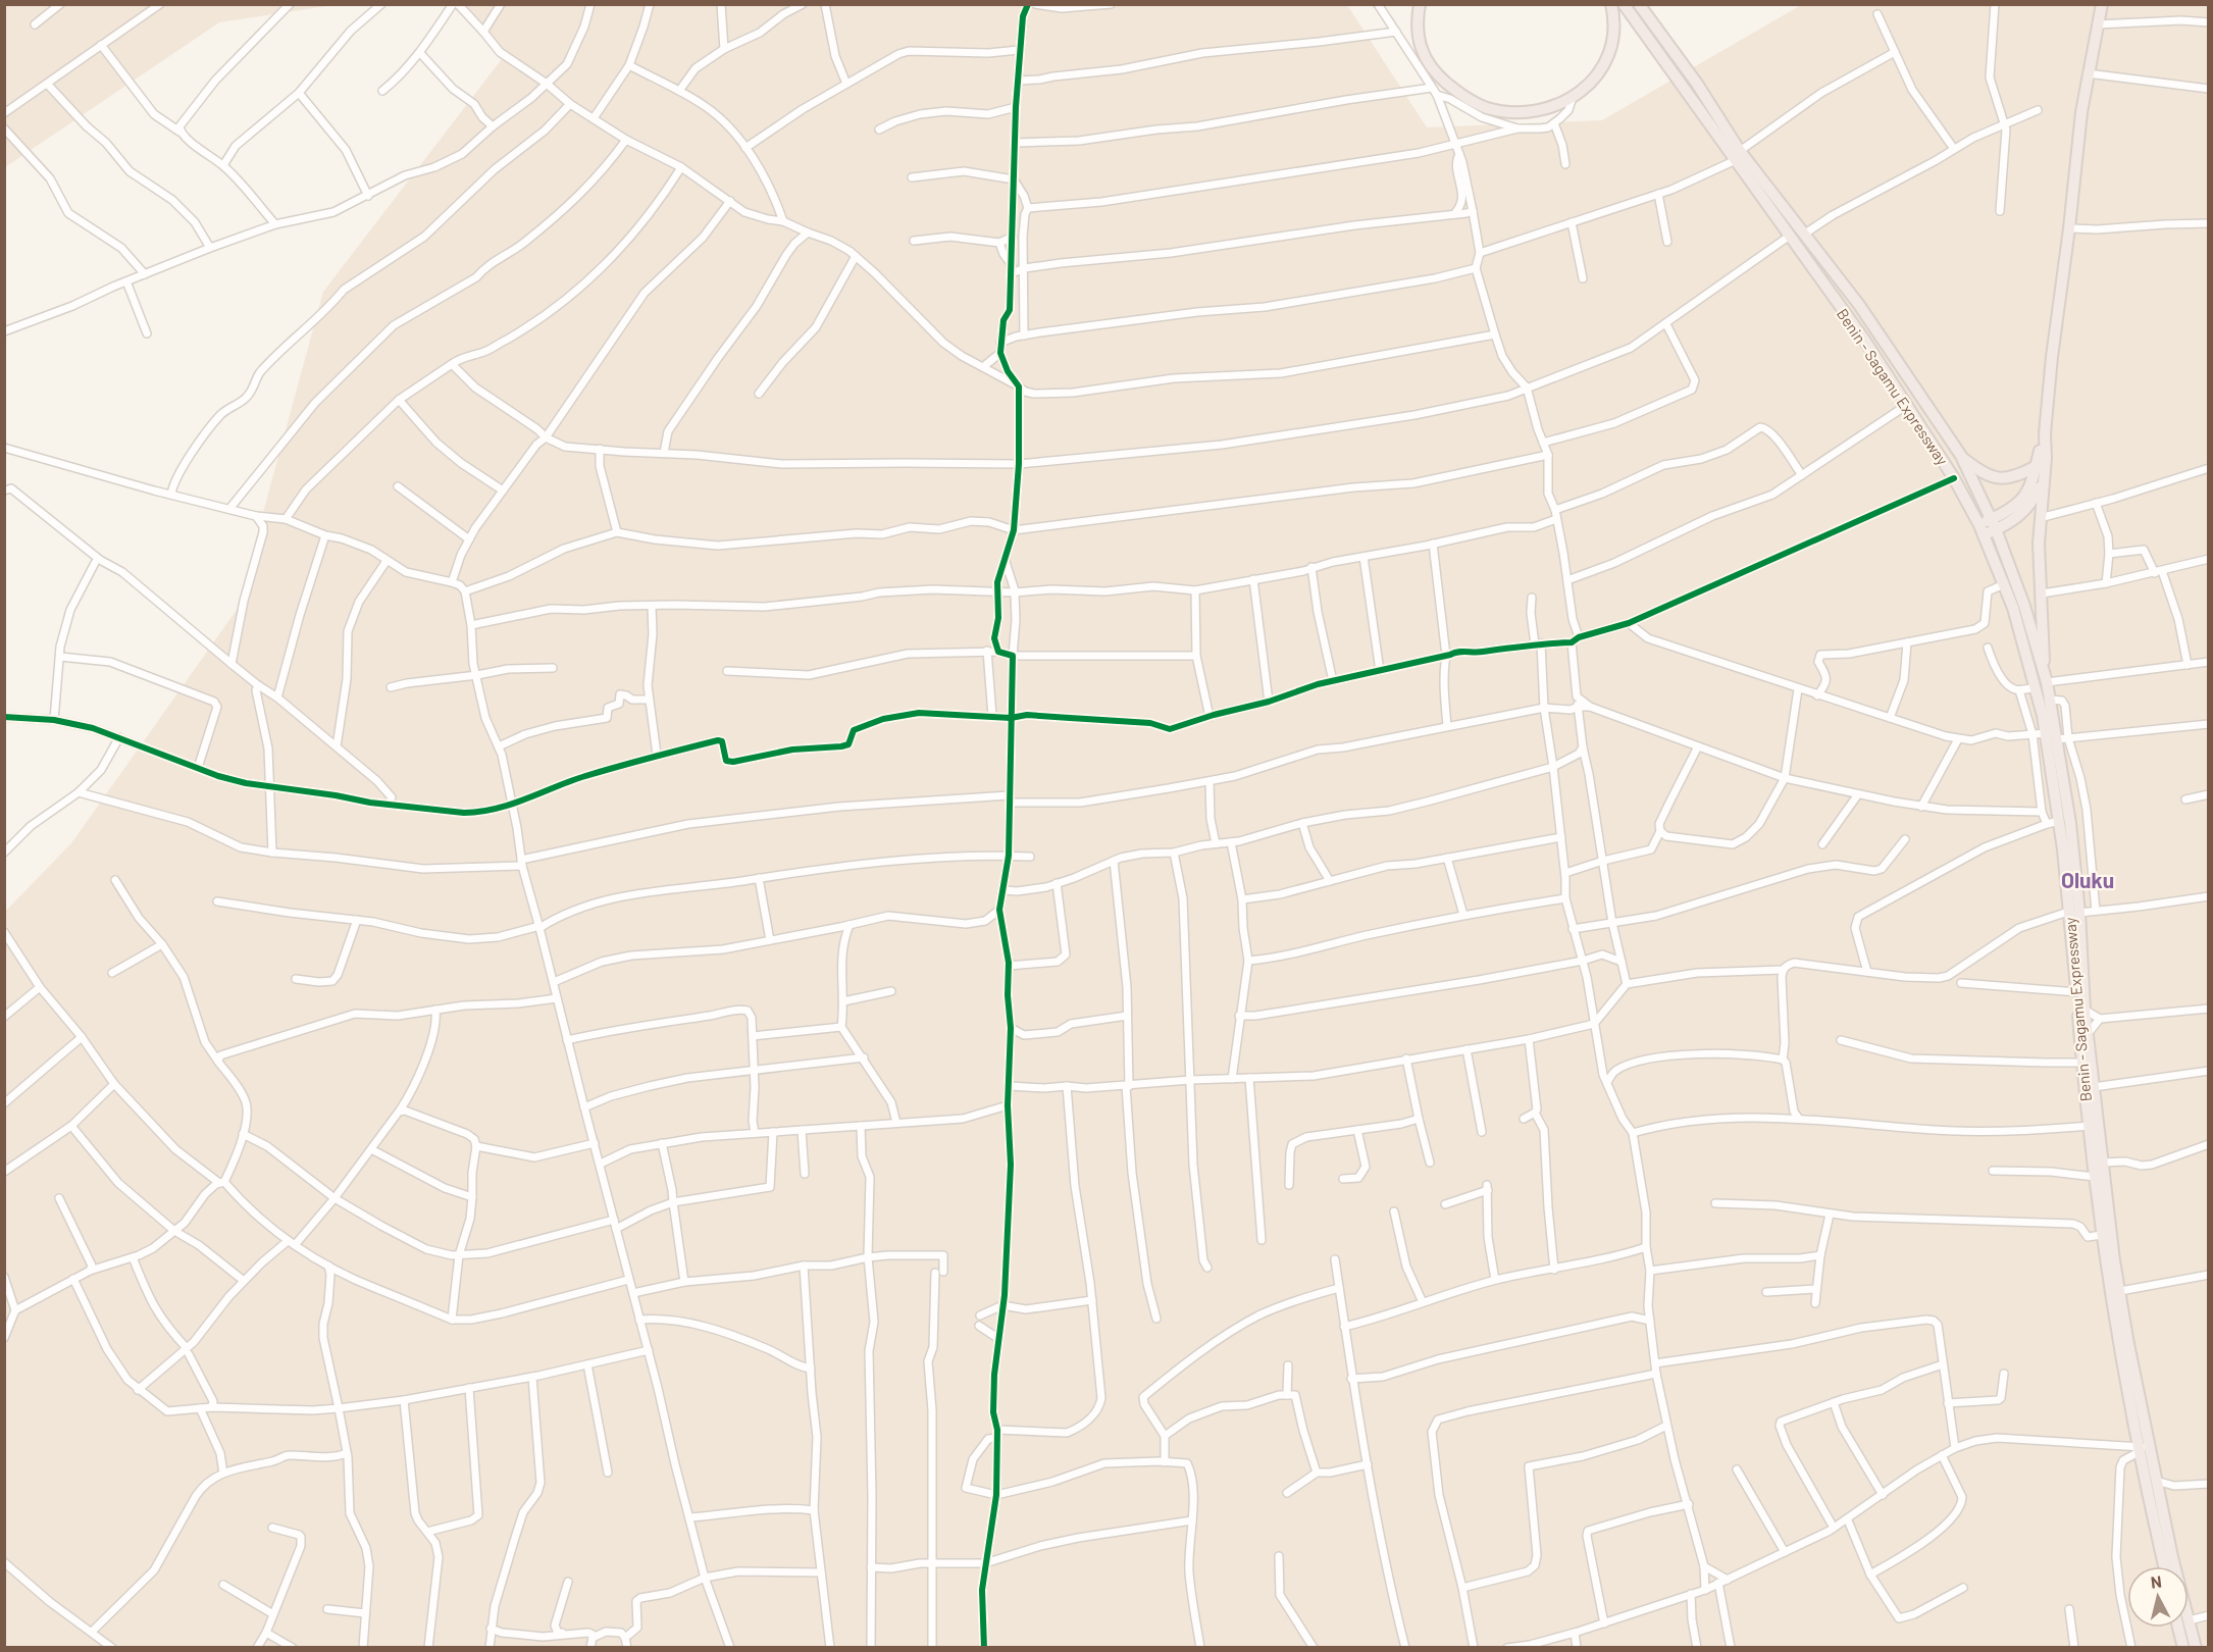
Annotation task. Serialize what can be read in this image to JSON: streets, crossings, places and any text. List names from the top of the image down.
{
  "streets": {
    "highway": ["Benin - Sagamu Expressway"]
  },
  "districts": ["Oluku"],
  "north": "top"
}
